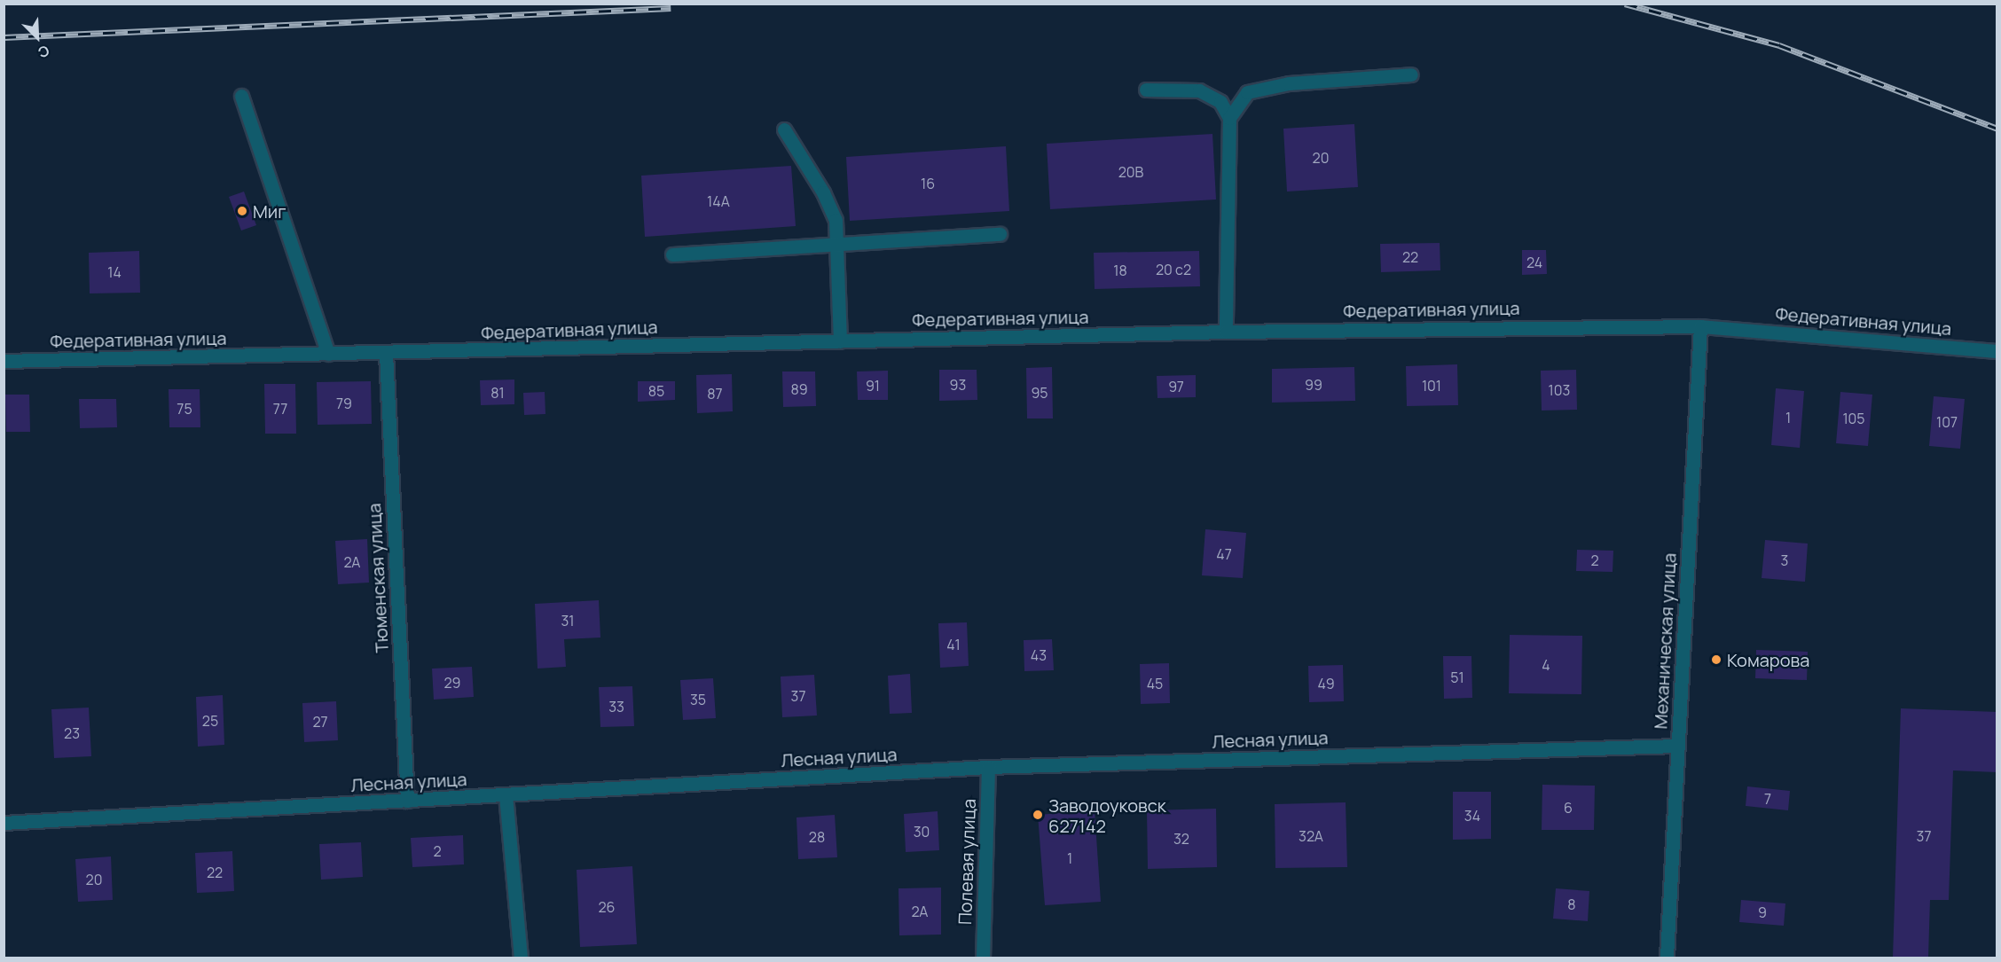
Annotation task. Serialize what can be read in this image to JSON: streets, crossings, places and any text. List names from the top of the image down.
{
  "streets": {
    "street": [
      "Федеративная улица",
      "Тюменская улица",
      "Механическая улица",
      "Лесная улица",
      "Полевая улица"
    ]
  },
  "crossings": [
    ["Федеративная улица", "Тюменская улица"],
    ["Федеративная улица", "Механическая улица"],
    ["Тюменская улица", "Лесная улица"],
    ["Механическая улица", "Лесная улица"],
    ["Лесная улица", "Полевая улица"]
  ],
  "places": ["Миг", "Комарова", "Заводоуковск 627142"],
  "house_numbers": [
    "20",
    "20В",
    "16",
    "14А",
    "22",
    "24",
    "20 с2",
    "18",
    "14",
    "93",
    "99",
    "91",
    "101",
    "97",
    "89",
    "103",
    "85",
    "81",
    "95",
    "87",
    "79",
    "75",
    "77",
    "1",
    "105",
    "107",
    "47",
    "2",
    "3",
    "2А",
    "31",
    "41",
    "43",
    "4",
    "51",
    "29",
    "45",
    "49",
    "37",
    "35",
    "33",
    "25",
    "27",
    "23",
    "7",
    "6",
    "34",
    "30",
    "32А",
    "37",
    "28",
    "32",
    "2",
    "1",
    "22",
    "20",
    "8",
    "26",
    "2А",
    "9"
  ],
  "north": "bottom right"
}
